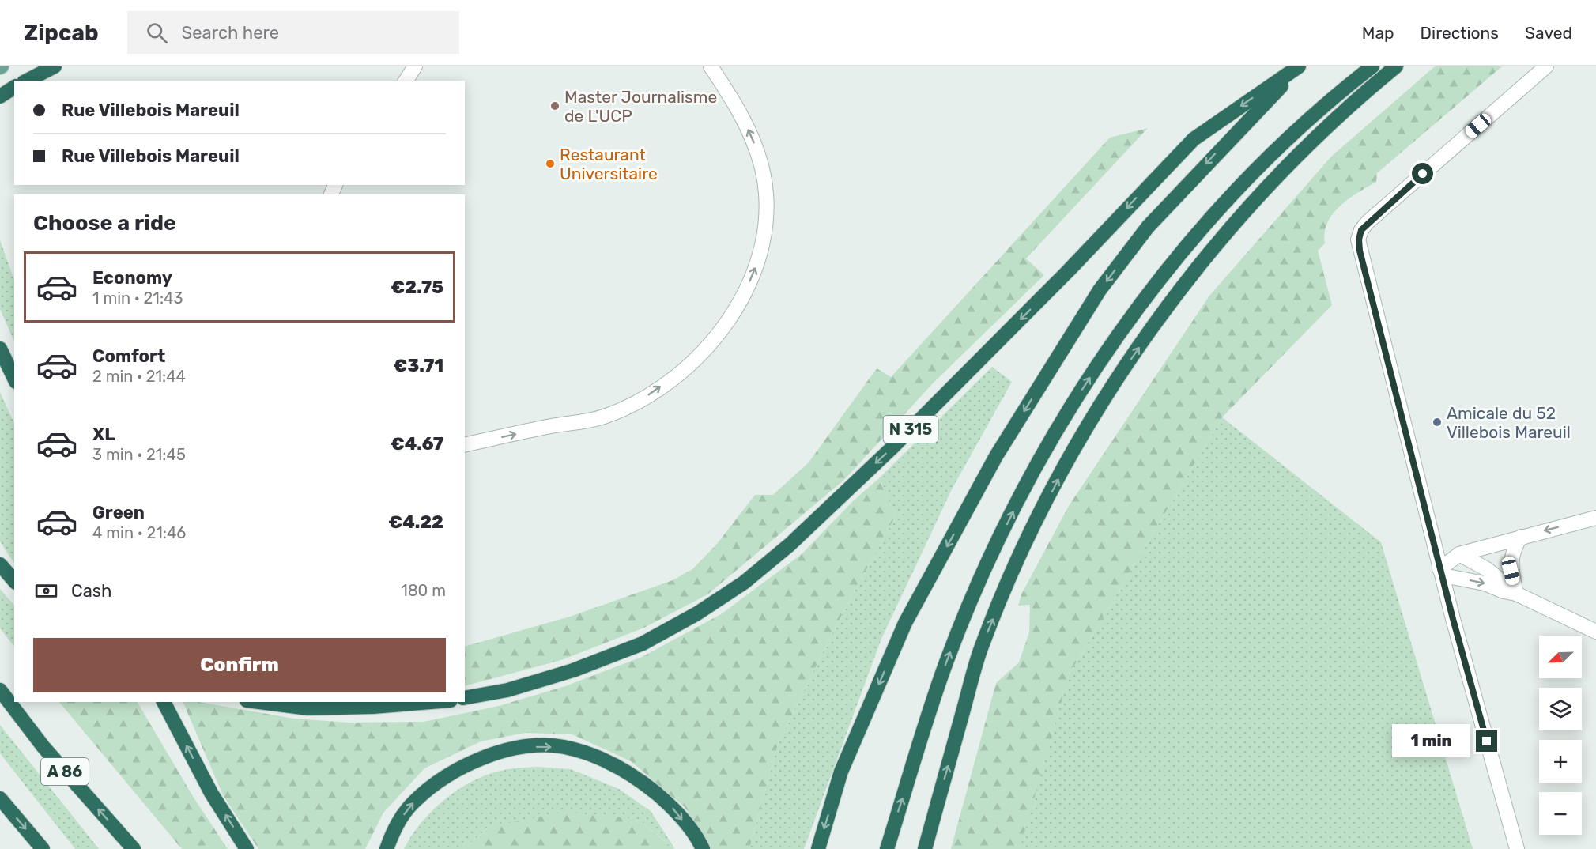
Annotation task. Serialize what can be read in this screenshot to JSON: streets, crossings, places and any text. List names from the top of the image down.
{
  "streets": {
    "highway": ["N 315", "A 86"]
  },
  "places": ["Master Journalisme de L'UCP", "Restaurant Universitaire", "Amicale du 52 Villebois Mareuil"],
  "north": "bottom left",
  "page": {
    "header": "Zipcab",
    "search": "Search here",
    "nav": ["Map", "Directions", "Saved"],
    "banner": ["Rue Villebois Mareuil", "Rue Villebois Mareuil"],
    "heading": "Choose a ride",
    "list": [
      {
        "name": "Economy",
        "note": "1 min · 21:43",
        "value": "€2.75"
      },
      {
        "name": "Comfort",
        "note": "2 min · 21:44",
        "value": "€3.71"
      },
      {
        "name": "XL",
        "note": "3 min · 21:45",
        "value": "€4.67"
      },
      {
        "name": "Green",
        "note": "4 min · 21:46",
        "value": "€4.22"
      }
    ],
    "pay": ["Cash", "180 m"],
    "buttons": "Confirm",
    "map_buttons": ["+", "−"],
    "bubble": "1 min"
  }
}
